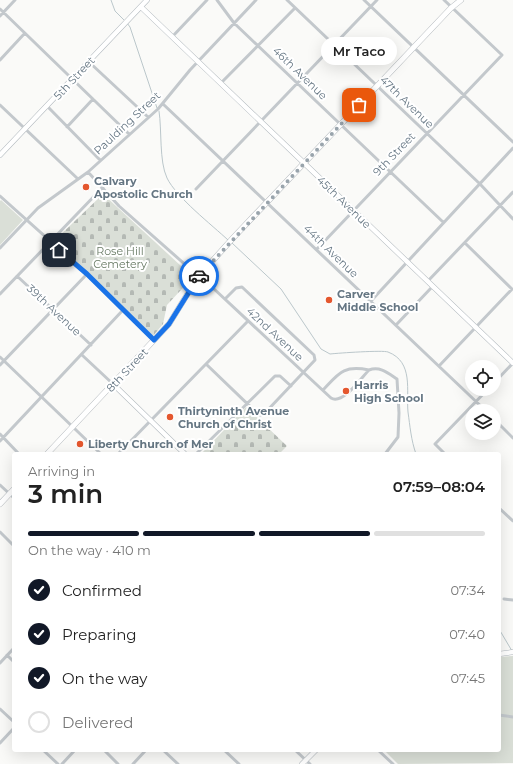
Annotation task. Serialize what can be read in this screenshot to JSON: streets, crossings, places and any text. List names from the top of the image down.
{
  "streets": {
    "main road": ["8th Street"],
    "street": [
      "46th Avenue",
      "5th Street",
      "47th Avenue",
      "Paulding Street",
      "9th Street",
      "45th Avenue",
      "44th Avenue",
      "39th Avenue",
      "42nd Avenue"
    ]
  },
  "crossings": [
    ["46th Avenue", "Paulding Street"],
    ["46th Avenue", "9th Street"],
    ["46th Avenue", "8th Street"],
    ["5th Street", "45th Avenue"],
    ["47th Avenue", "9th Street"],
    ["47th Avenue", "8th Street"],
    ["Paulding Street", "45th Avenue"],
    ["Paulding Street", "44th Avenue"],
    ["Paulding Street", "42nd Avenue"],
    ["9th Street", "45th Avenue"],
    ["9th Street", "44th Avenue"],
    ["9th Street", "8th Street"],
    ["45th Avenue", "8th Street"],
    ["44th Avenue", "8th Street"],
    ["42nd Avenue", "8th Street"]
  ],
  "parks": ["Rose Hill Cemetery"],
  "places": [
    "Mr Taco",
    "Calvary Apostolic Church",
    "Carver Middle School",
    "Harris High School",
    "Thirtyninth Avenue Church of Christ",
    "Liberty Church of Mer"
  ],
  "page": {
    "bubble": "Mr Taco",
    "heading": ["3 min", "Arriving in", "07:59–08:04"],
    "bar": "On the way · 410 m",
    "list": [
      ["Confirmed", "07:34"],
      ["Preparing", "07:40"],
      ["On the way", "07:45"],
      "Delivered"
    ]
  }
}
